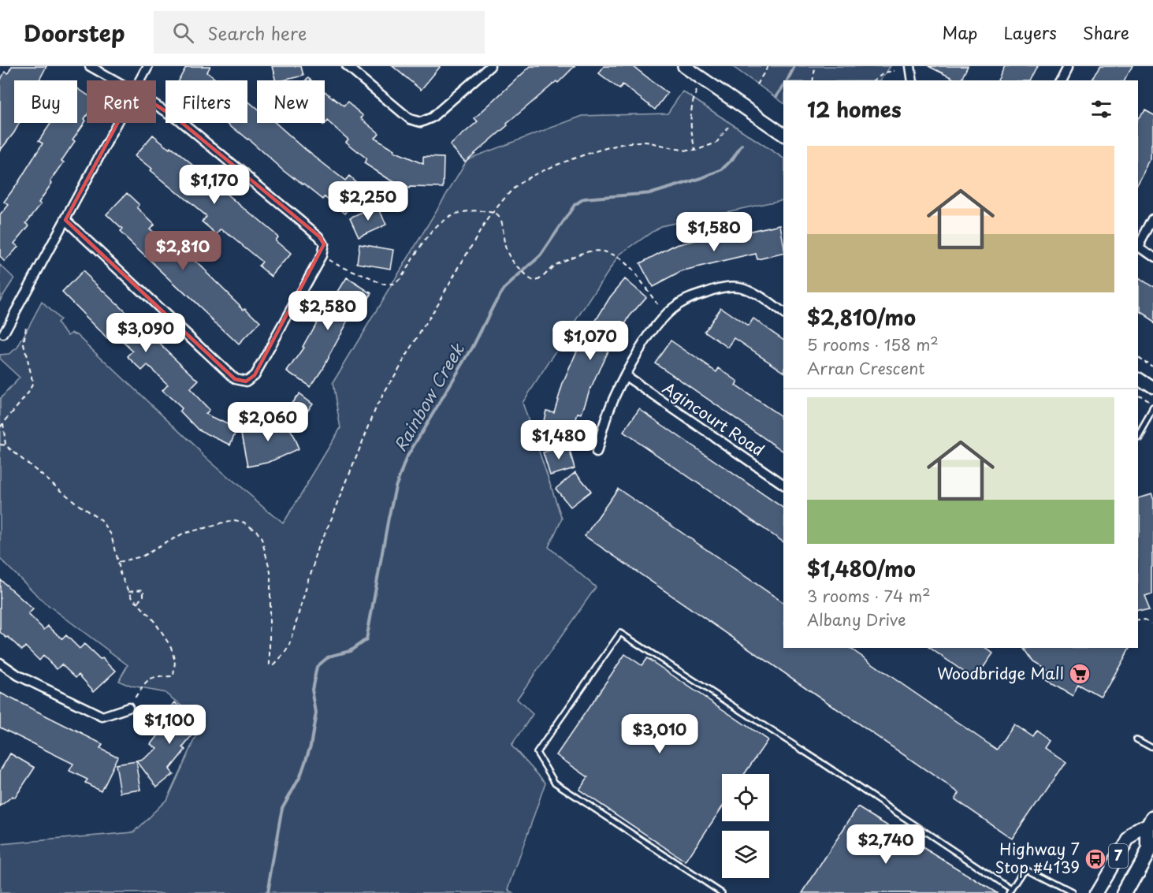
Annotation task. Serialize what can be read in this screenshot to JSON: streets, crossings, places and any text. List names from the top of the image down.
{
  "streets": {
    "main road": ["7"],
    "street": ["Agincourt Road"]
  },
  "water": ["Rainbow Creek"],
  "places": {
    "supermarket": ["Woodbridge Mall"],
    "bus stop": ["Highway 7 Stop #4139"]
  },
  "page": {
    "header": "Doorstep",
    "search": "Search here",
    "nav": ["Map", "Layers", "Share"],
    "chip": [
      "Buy",
      "Rent",
      "Filters",
      "New"
    ],
    "heading": "12 homes",
    "list": [
      {
        "name": "$2,810/mo",
        "note": "5 rooms · 158 m² · Arran Crescent"
      },
      {
        "name": "$1,480/mo",
        "note": "3 rooms · 74 m² · Albany Drive"
      }
    ],
    "price": [
      "$1,170",
      "$2,250",
      "$1,580",
      "$2,810",
      "$2,580",
      "$3,090",
      "$1,070",
      "$2,060",
      "$1,480",
      "$1,100",
      "$3,010",
      "$2,740"
    ]
  }
}
